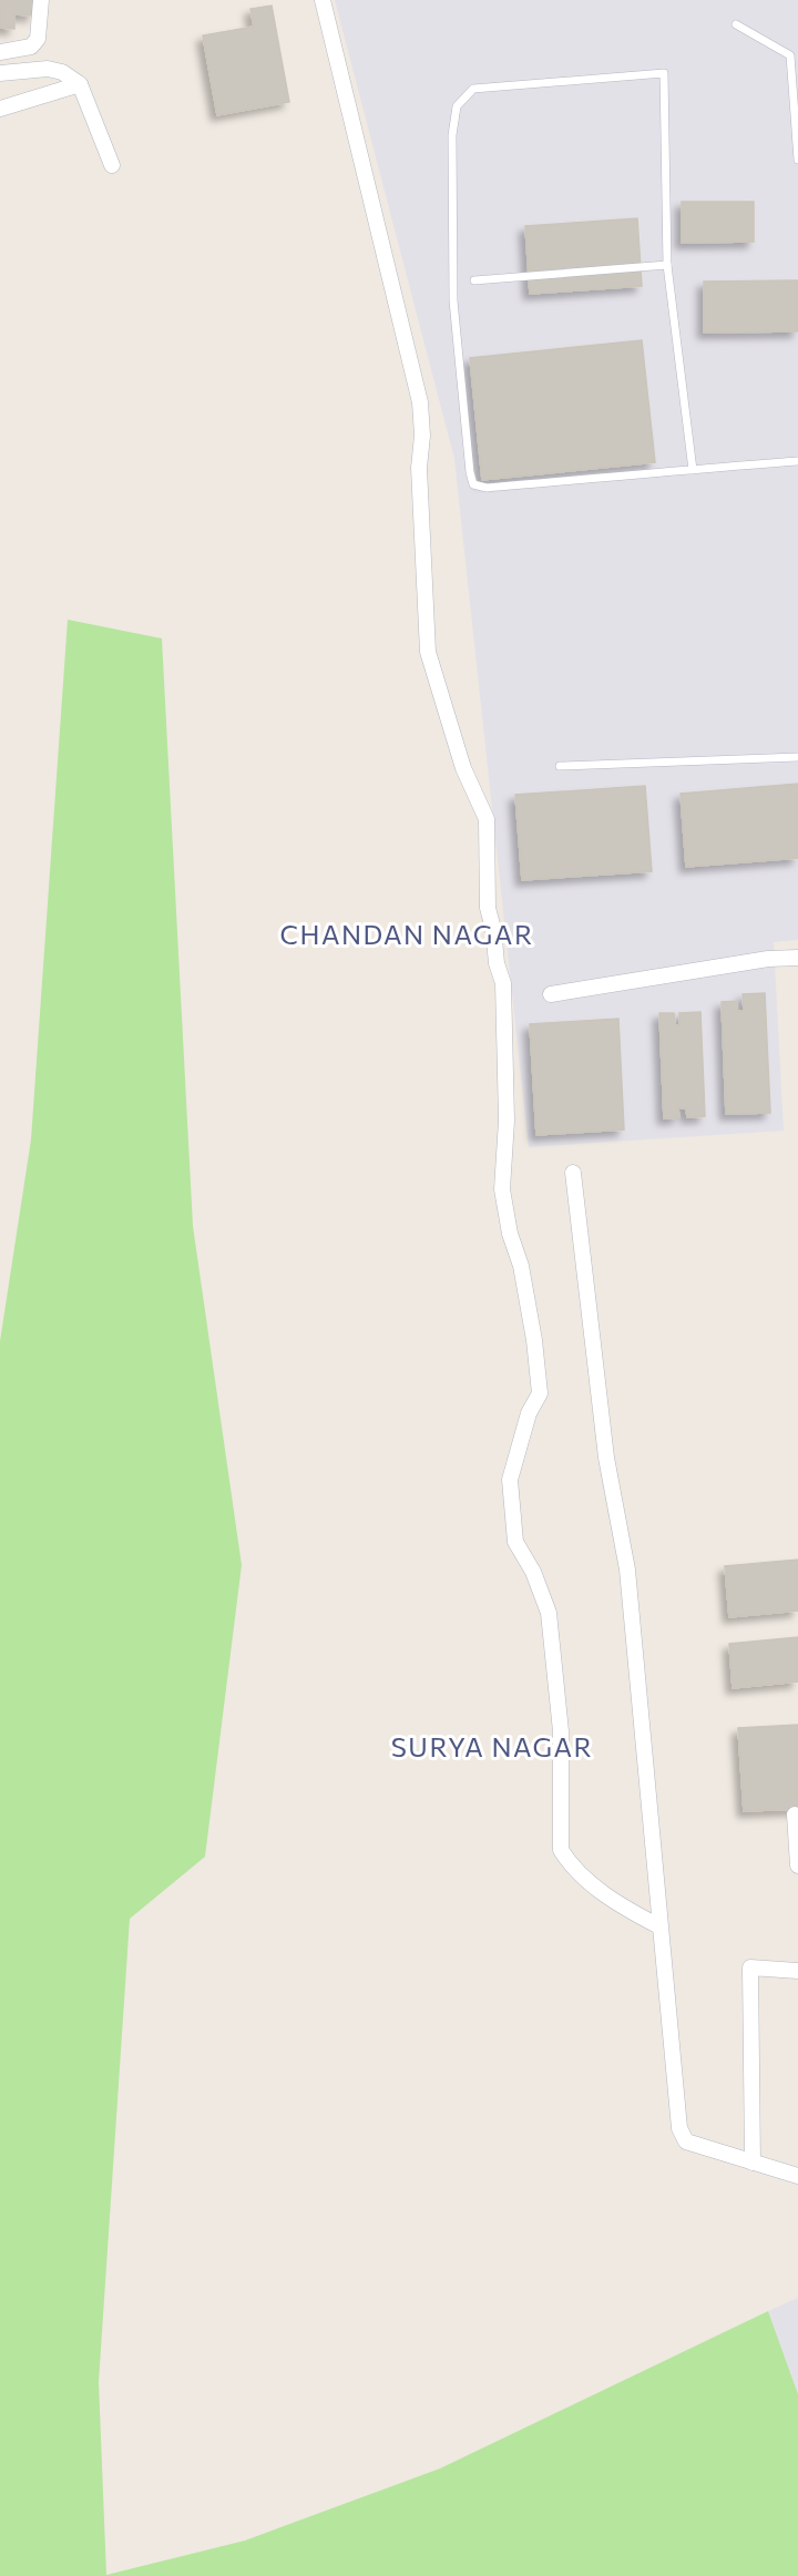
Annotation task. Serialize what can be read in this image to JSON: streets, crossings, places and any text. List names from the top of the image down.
{
  "districts": ["CHANDAN NAGAR", "SURYA NAGAR"]
}
